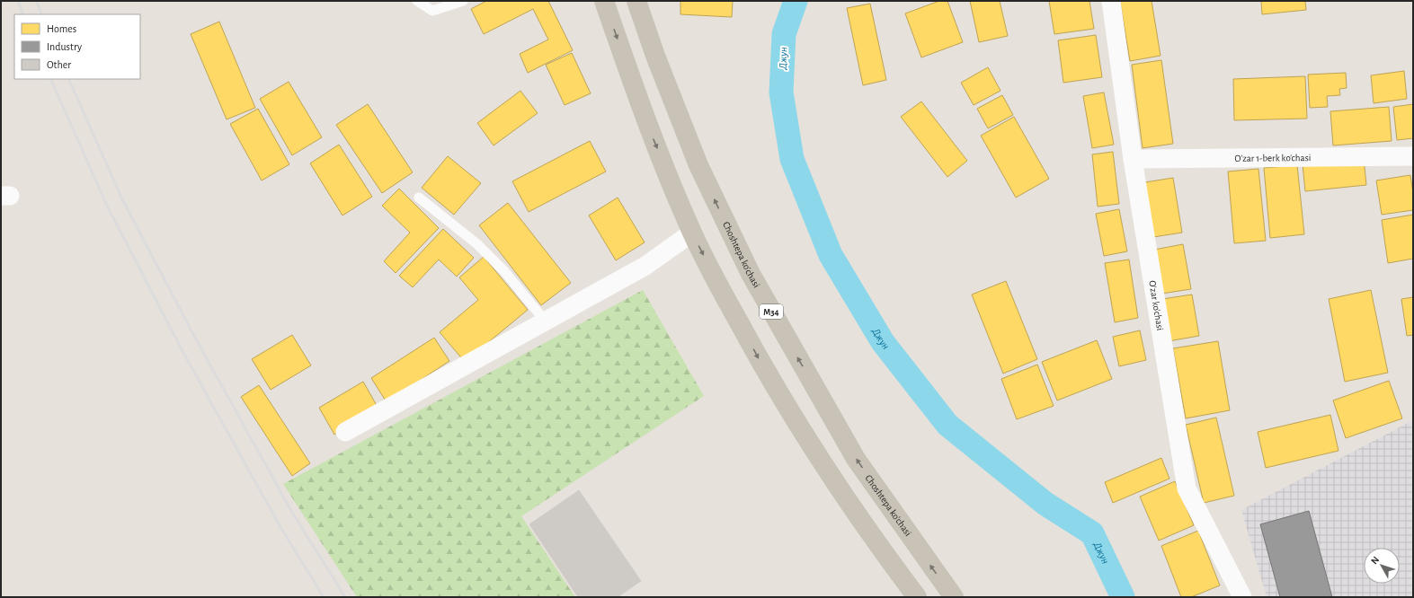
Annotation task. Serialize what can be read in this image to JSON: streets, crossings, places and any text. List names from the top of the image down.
{
  "streets": {
    "main road": ["Choshtepa ko'chasi", "M34"],
    "street": ["O'zar 1-berk ko'chasi", "O'zar ko'chasi"]
  },
  "crossings": [
    ["O'zar 1-berk ko'chasi", "O'zar ko'chasi"]
  ],
  "water": ["Джун"],
  "legend": ["Homes", "Industry", "Other"],
  "north": "top left"
}
